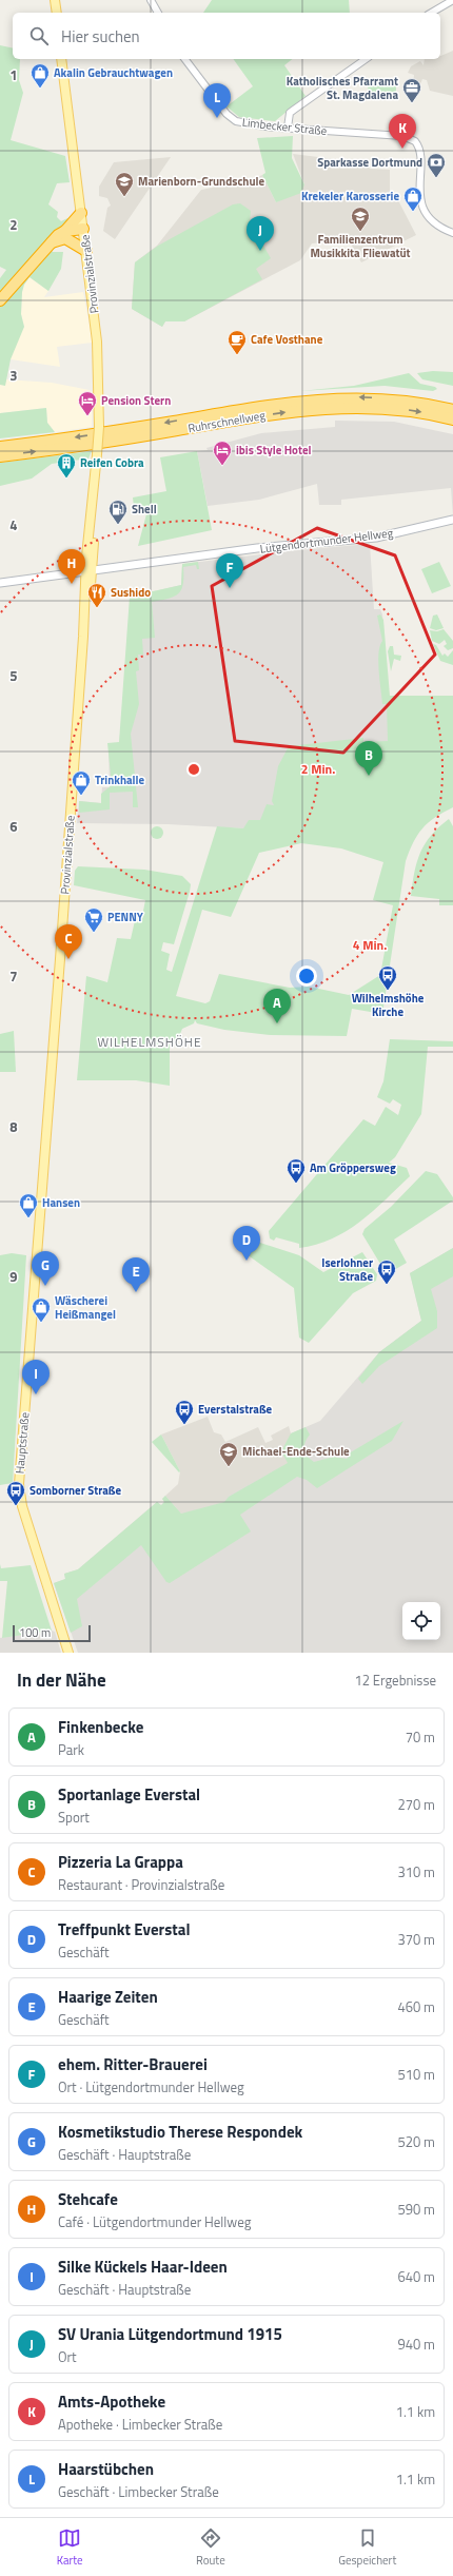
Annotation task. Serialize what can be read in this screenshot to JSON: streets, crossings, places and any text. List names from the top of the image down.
{
  "streets": {
    "highway": ["Ruhrschnellweg"],
    "main road": ["Provinzialstraße", "Lütgendortmunder Hellweg", "Hauptstraße"],
    "street": ["Limbecker Straße"]
  },
  "crossings": [
    ["Provinzialstraße", "Lütgendortmunder Hellweg"],
    ["Provinzialstraße", "Hauptstraße"]
  ],
  "districts": ["WILHELMSHÖHE"],
  "places": {
    "shop": [
      "Akalin Gebrauchtwagen",
      "Krekeler Karosserie",
      "Trinkhalle",
      "Hansen",
      "Wäscherei Heißmangel"
    ],
    "office": ["Katholisches Pfarramt St. Magdalena"],
    "bank": ["Sparkasse Dortmund"],
    "school or university": ["Marienborn-Grundschule", "Familienzentrum Musikkita Fliewatüt", "Michael-Ende-Schule"],
    "cafe": ["Cafe Vosthane"],
    "hotel": ["Pension Stern", "ibis Style Hotel"],
    "building": ["Reifen Cobra"],
    "fuel station": ["Shell"],
    "restaurant": ["Sushido"],
    "supermarket": ["PENNY"],
    "bus stop": [
      "Wilhelmshöhe Kirche",
      "Am Gröppersweg",
      "Iserlohner Straße",
      "Everstalstraße",
      "Somborner Straße"
    ]
  },
  "scale_bar": "100 m",
  "page": {
    "search": "Hier suchen",
    "pins": [
      "L",
      "K",
      "J",
      "H",
      "F",
      "B",
      "C",
      "A",
      "D",
      "G",
      "E",
      "I"
    ],
    "scale": "100 m",
    "heading": ["In der Nähe", "12 Ergebnisse"],
    "list": [
      {
        "mark": "A",
        "name": "Finkenbecke",
        "note": "Park",
        "value": "70 m"
      },
      {
        "mark": "B",
        "name": "Sportanlage Everstal",
        "note": "Sport",
        "value": "270 m"
      },
      {
        "mark": "C",
        "name": "Pizzeria La Grappa",
        "note": "Restaurant · Provinzialstraße",
        "value": "310 m"
      },
      {
        "mark": "D",
        "name": "Treffpunkt Everstal",
        "note": "Geschäft",
        "value": "370 m"
      },
      {
        "mark": "E",
        "name": "Haarige Zeiten",
        "note": "Geschäft",
        "value": "460 m"
      },
      {
        "mark": "F",
        "name": "ehem. Ritter-Brauerei",
        "note": "Ort · Lütgendortmunder Hellweg",
        "value": "510 m"
      },
      {
        "mark": "G",
        "name": "Kosmetikstudio Therese Respondek",
        "note": "Geschäft · Hauptstraße",
        "value": "520 m"
      },
      {
        "mark": "H",
        "name": "Stehcafe",
        "note": "Café · Lütgendortmunder Hellweg",
        "value": "590 m"
      },
      {
        "mark": "I",
        "name": "Silke Kückels Haar-Ideen",
        "note": "Geschäft · Hauptstraße",
        "value": "640 m"
      },
      {
        "mark": "J",
        "name": "SV Urania Lütgendortmund 1915",
        "note": "Ort",
        "value": "940 m"
      },
      {
        "mark": "K",
        "name": "Amts-Apotheke",
        "note": "Apotheke · Limbecker Straße",
        "value": "1.1 km"
      },
      {
        "mark": "L",
        "name": "Haarstübchen",
        "note": "Geschäft · Limbecker Straße",
        "value": "1.1 km"
      }
    ],
    "nav": ["Karte", "Route", "Gespeichert"]
  },
  "grid": {
    "rows": [
      "1",
      "2",
      "3",
      "4",
      "5",
      "6",
      "7",
      "8",
      "9"
    ]
  },
  "rings": ["2 Min.", "4 Min."]
}
